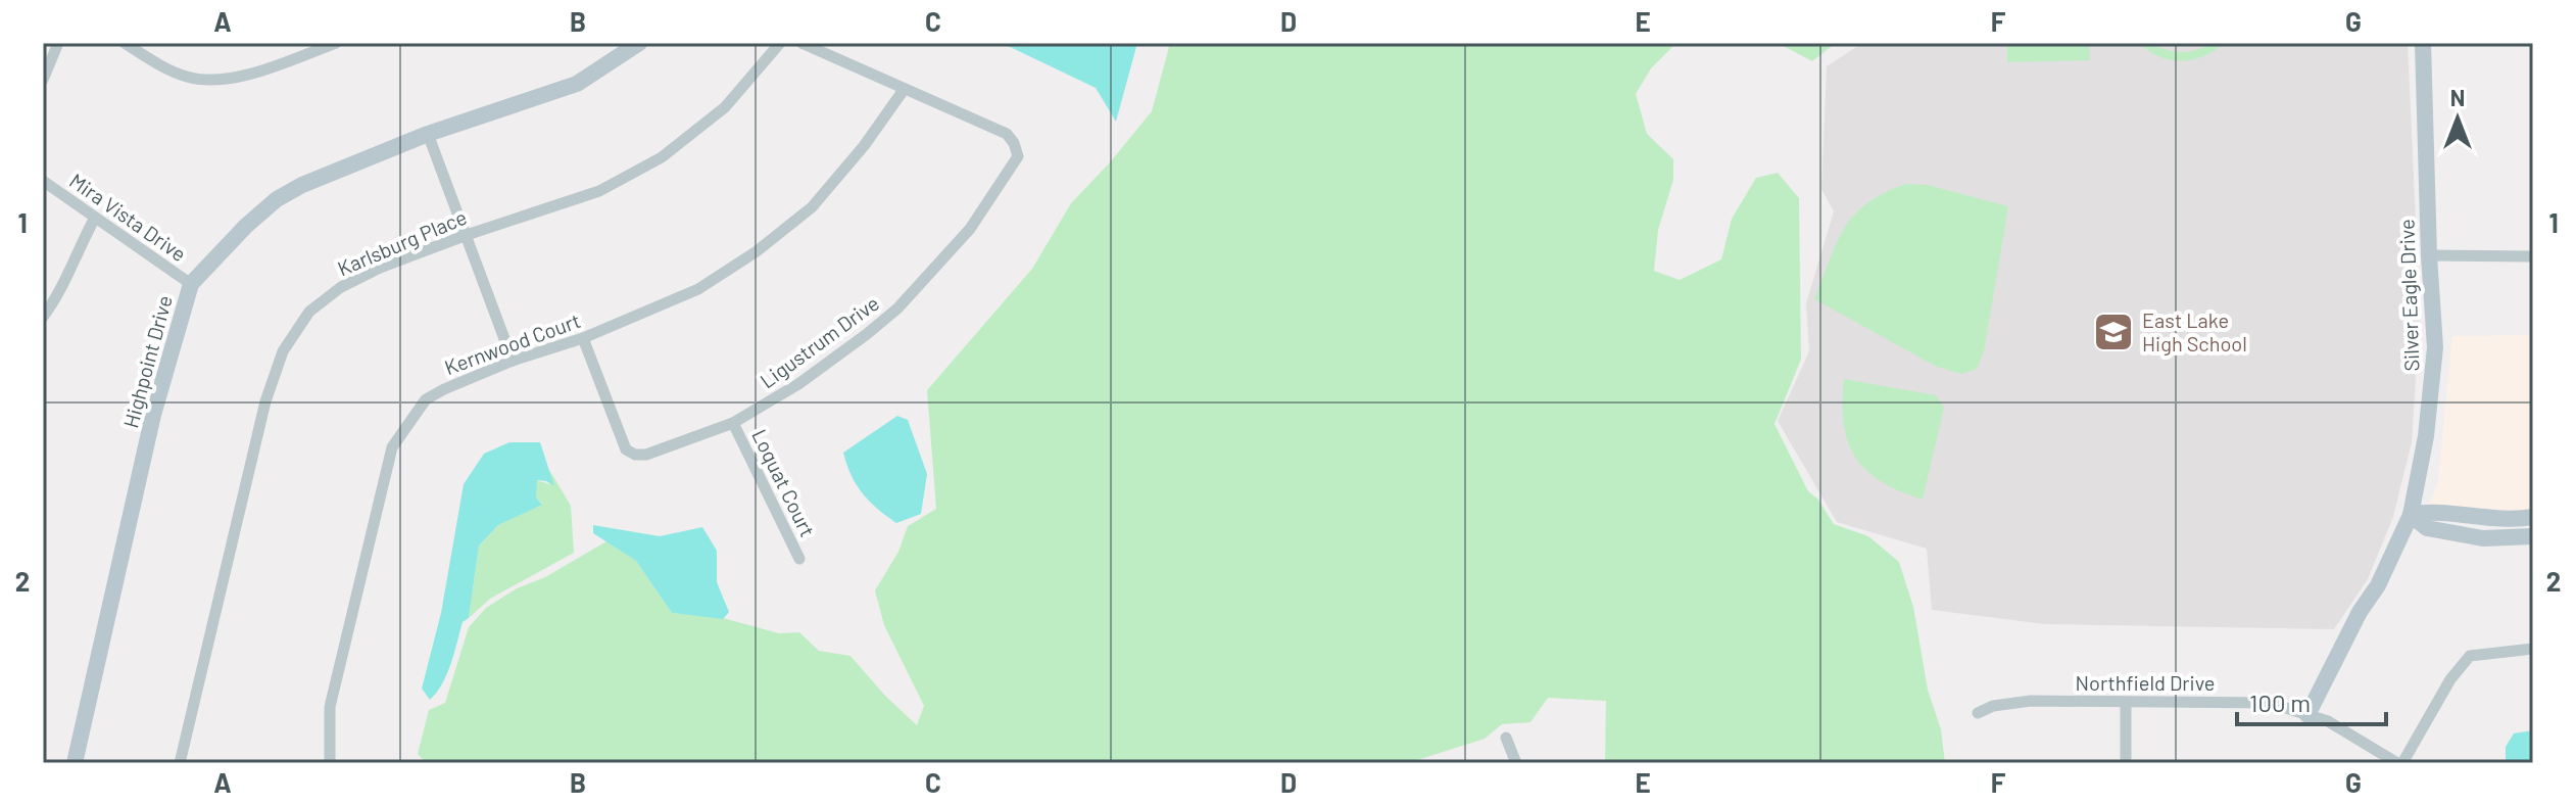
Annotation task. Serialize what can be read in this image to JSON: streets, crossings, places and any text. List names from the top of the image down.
{
  "streets": {
    "street": [
      "Mira Vista Drive",
      "Karlsburg Place",
      "Silver Eagle Drive",
      "Ligustrum Drive",
      "Kernwood Court",
      "Highpoint Drive",
      "Loquat Court",
      "Northfield Drive"
    ]
  },
  "crossings": [
    ["Mira Vista Drive", "Highpoint Drive"],
    ["Silver Eagle Drive", "Northfield Drive"],
    ["Ligustrum Drive", "Kernwood Court"],
    ["Ligustrum Drive", "Loquat Court"]
  ],
  "places": {
    "school or university": ["East Lake High School"]
  },
  "scale_bar": "100 m",
  "north": "top",
  "grid": {
    "columns": [
      "A",
      "B",
      "C",
      "D",
      "E",
      "F",
      "G"
    ],
    "rows": ["1", "2"]
  }
}
